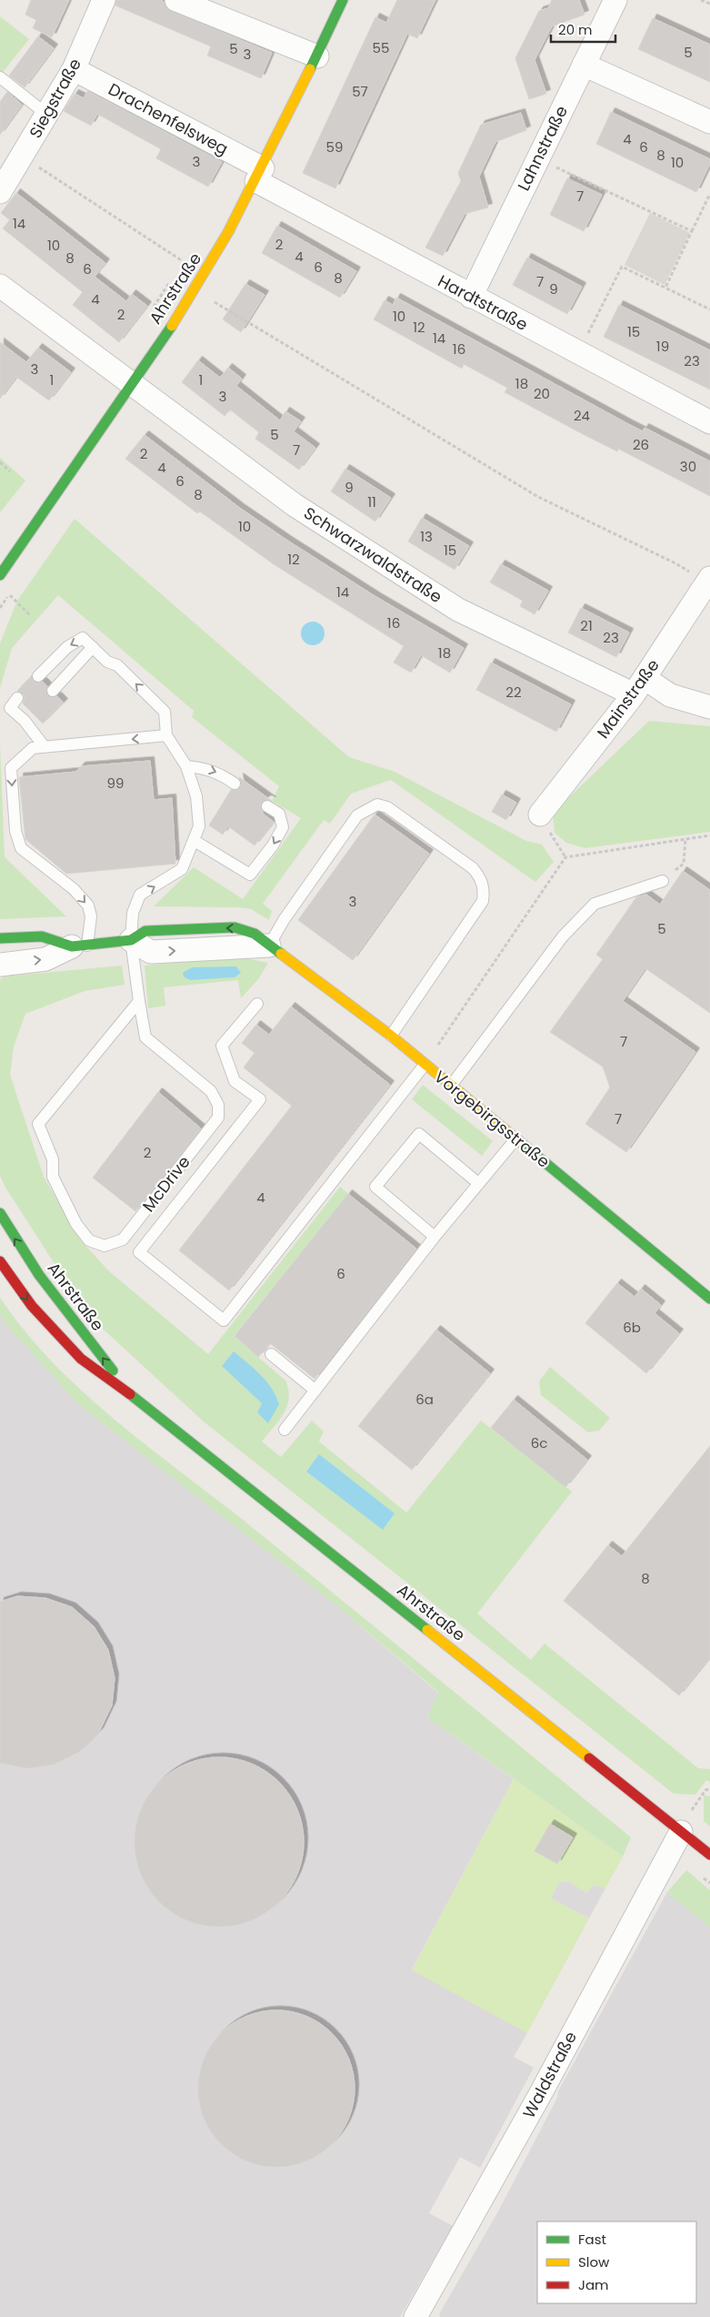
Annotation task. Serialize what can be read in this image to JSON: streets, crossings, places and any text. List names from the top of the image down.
{
  "streets": {
    "street": [
      "Siegstraße",
      "Drachenfelsweg",
      "Lahnstraße",
      "Ahrstraße",
      "Hardtstraße",
      "Schwarzwaldstraße",
      "Mainstraße",
      "Vorgebirgsstraße",
      "Waldstraße"
    ],
    "lane": ["McDrive"]
  },
  "crossings": [
    ["Siegstraße", "Drachenfelsweg"],
    ["Drachenfelsweg", "Ahrstraße"],
    ["Drachenfelsweg", "Hardtstraße"],
    ["Lahnstraße", "Hardtstraße"],
    ["Ahrstraße", "Hardtstraße"],
    ["Ahrstraße", "Schwarzwaldstraße"],
    ["Ahrstraße", "Waldstraße"],
    ["Schwarzwaldstraße", "Mainstraße"]
  ],
  "house_numbers": [
    "55",
    "5",
    "5",
    "3",
    "57",
    "4",
    "59",
    "6",
    "8",
    "3",
    "10",
    "7",
    "14",
    "2",
    "10",
    "4",
    "8",
    "6",
    "6",
    "8",
    "7",
    "9",
    "4",
    "2",
    "10",
    "12",
    "15",
    "14",
    "19",
    "16",
    "23",
    "3",
    "1",
    "1",
    "18",
    "20",
    "3",
    "24",
    "5",
    "26",
    "7",
    "2",
    "30",
    "4",
    "6",
    "9",
    "8",
    "11",
    "10",
    "13",
    "15",
    "12",
    "14",
    "16",
    "21",
    "23",
    "18",
    "22",
    "99",
    "3",
    "5",
    "7",
    "7",
    "2",
    "4",
    "6",
    "6b",
    "6a",
    "6c",
    "8"
  ],
  "legend": ["Fast", "Slow", "Jam"],
  "scale_bar": "20 m"
}
